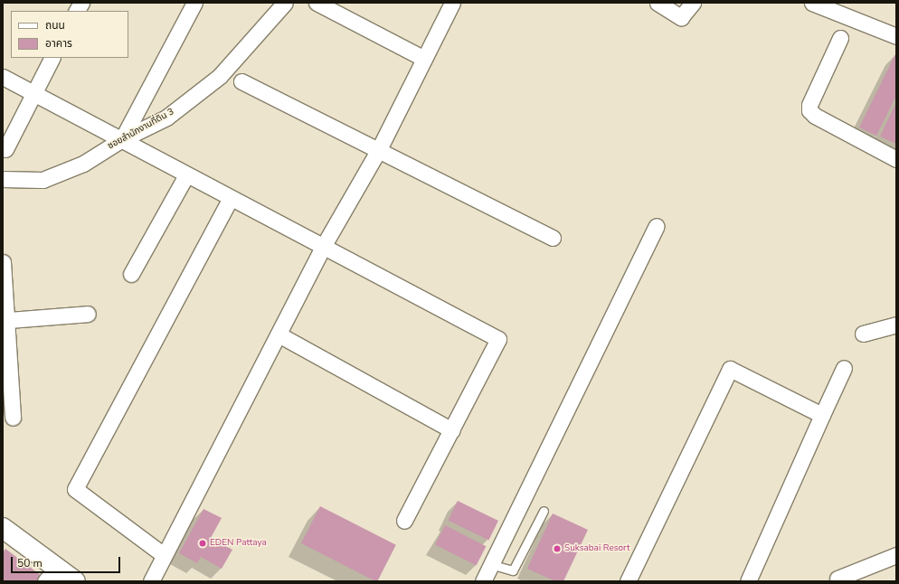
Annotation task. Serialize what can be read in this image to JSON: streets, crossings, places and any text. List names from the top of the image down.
{
  "streets": {
    "street": ["ซอยสำนักงานที่ดิน 3"]
  },
  "places": ["EDEN Pattaya", "Suksabai Resort"],
  "legend": ["ถนน", "อาคาร"],
  "scale_bar": "50 m"
}
